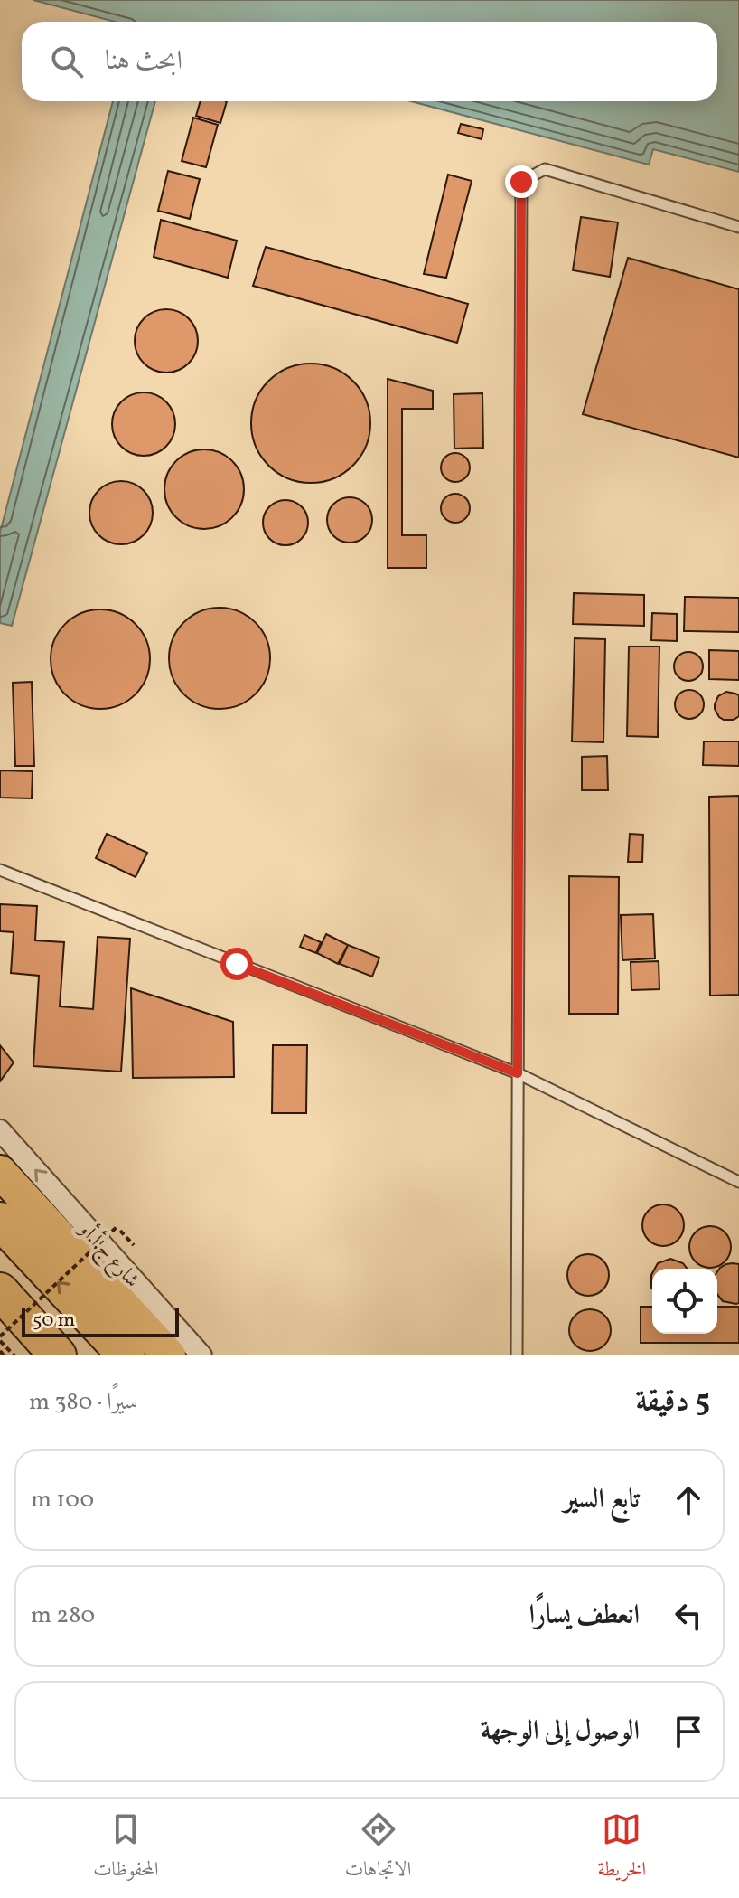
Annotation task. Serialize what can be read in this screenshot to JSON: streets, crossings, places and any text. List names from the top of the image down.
{
  "streets": {
    "street": ["شارع ج.أ.أو"]
  },
  "one_way": ["شارع ج.أ.أو"],
  "scale_bar": "50 m",
  "page": {
    "search": "ابحث هنا",
    "scale": "50 m",
    "heading": ["5 دقيقة", "سيرًا · 380 m"],
    "list": [
      ["تابع السير", "100 m"],
      ["انعطف يسارًا", "280 m"],
      "الوصول إلى الوجهة"
    ],
    "nav": ["الخريطة", "الاتجاهات", "المحفوظات"]
  }
}
